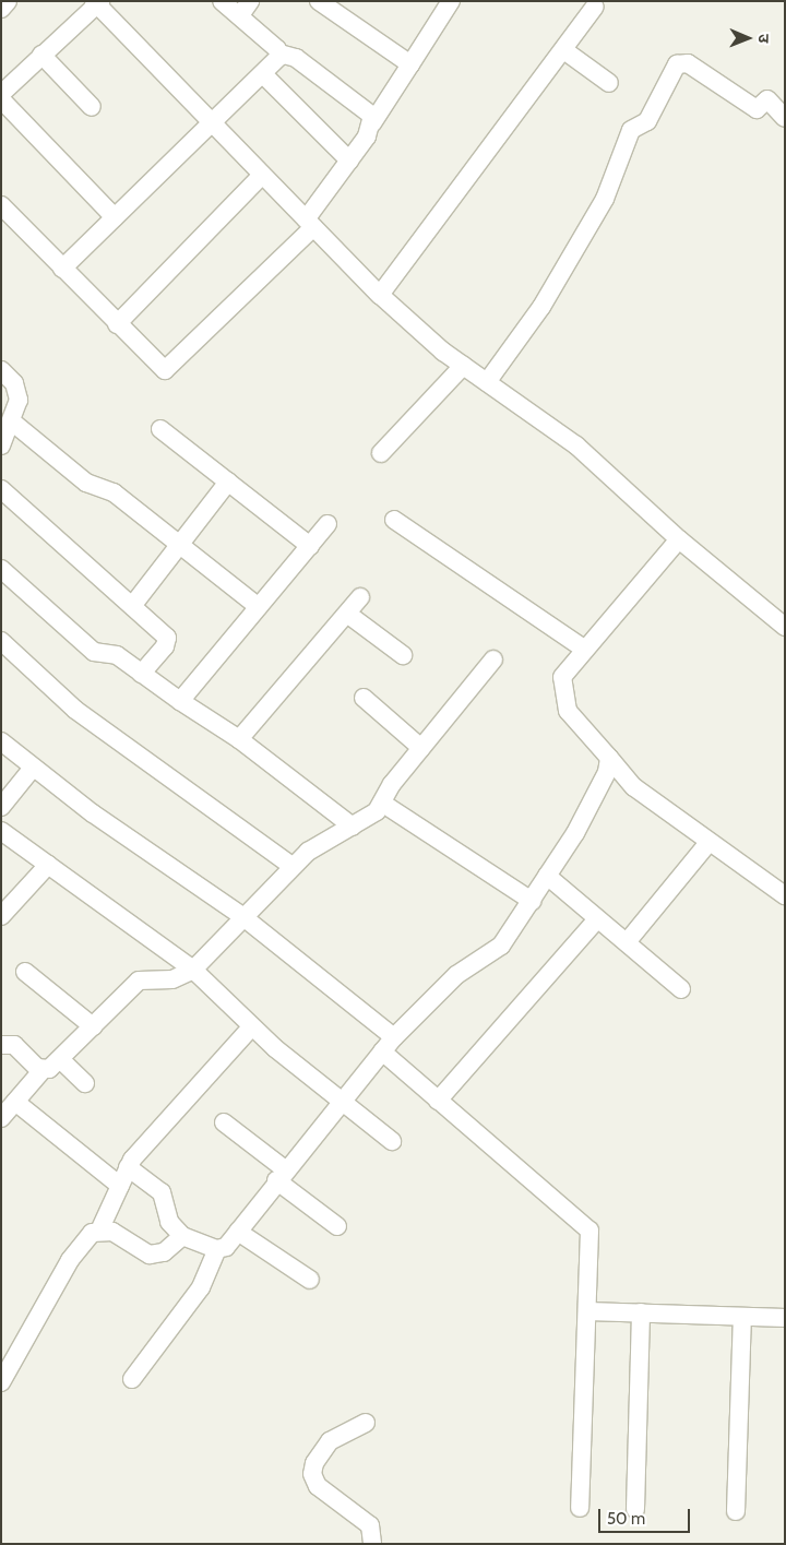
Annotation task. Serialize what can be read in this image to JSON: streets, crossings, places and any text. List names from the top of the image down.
{
  "scale_bar": "50 m",
  "north": "right"
}
